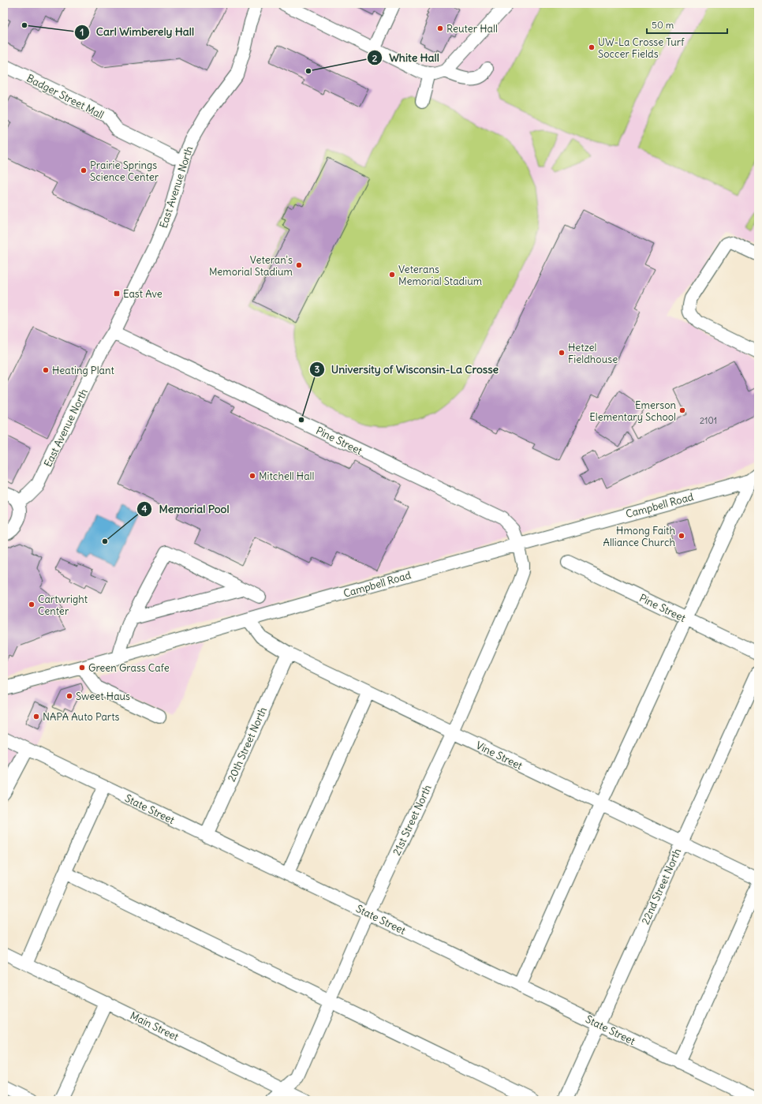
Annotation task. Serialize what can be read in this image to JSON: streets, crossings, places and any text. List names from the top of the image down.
{
  "streets": {
    "street": [
      "Badger Street Mall",
      "East Avenue North",
      "Pine Street",
      "Campbell Road",
      "20th Street North",
      "Vine Street",
      "State Street",
      "21st Street North",
      "22nd Street North",
      "Main Street"
    ]
  },
  "crossings": [
    ["East Avenue North", "Pine Street"],
    ["Pine Street", "Campbell Road"],
    ["Pine Street", "21st Street North"],
    ["Campbell Road", "Vine Street"],
    ["Campbell Road", "21st Street North"],
    ["20th Street North", "Vine Street"],
    ["20th Street North", "State Street"],
    ["Vine Street", "21st Street North"],
    ["Vine Street", "22nd Street North"],
    ["State Street", "21st Street North"],
    ["State Street", "22nd Street North"],
    ["21st Street North", "Main Street"]
  ],
  "places": {
    "other": [
      "Carl Wimberely Hall",
      "Reuter Hall",
      "UW-La Crosse Turf Soccer Fields",
      "White Hall",
      "Prairie Springs Science Center",
      "Veteran's Memorial Stadium",
      "Veterans Memorial Stadium",
      "Hetzel Fieldhouse",
      "Heating Plant",
      "Emerson Elementary School",
      "University of Wisconsin-La Crosse",
      "Mitchell Hall",
      "Hmong Faith Alliance Church",
      "Memorial Pool",
      "Cartwright Center",
      "Green Grass Cafe",
      "Sweet Haus",
      "NAPA Auto Parts"
    ],
    "transit": ["East Ave"]
  },
  "house_numbers": ["2101"],
  "scale_bar": "50 m"
}
